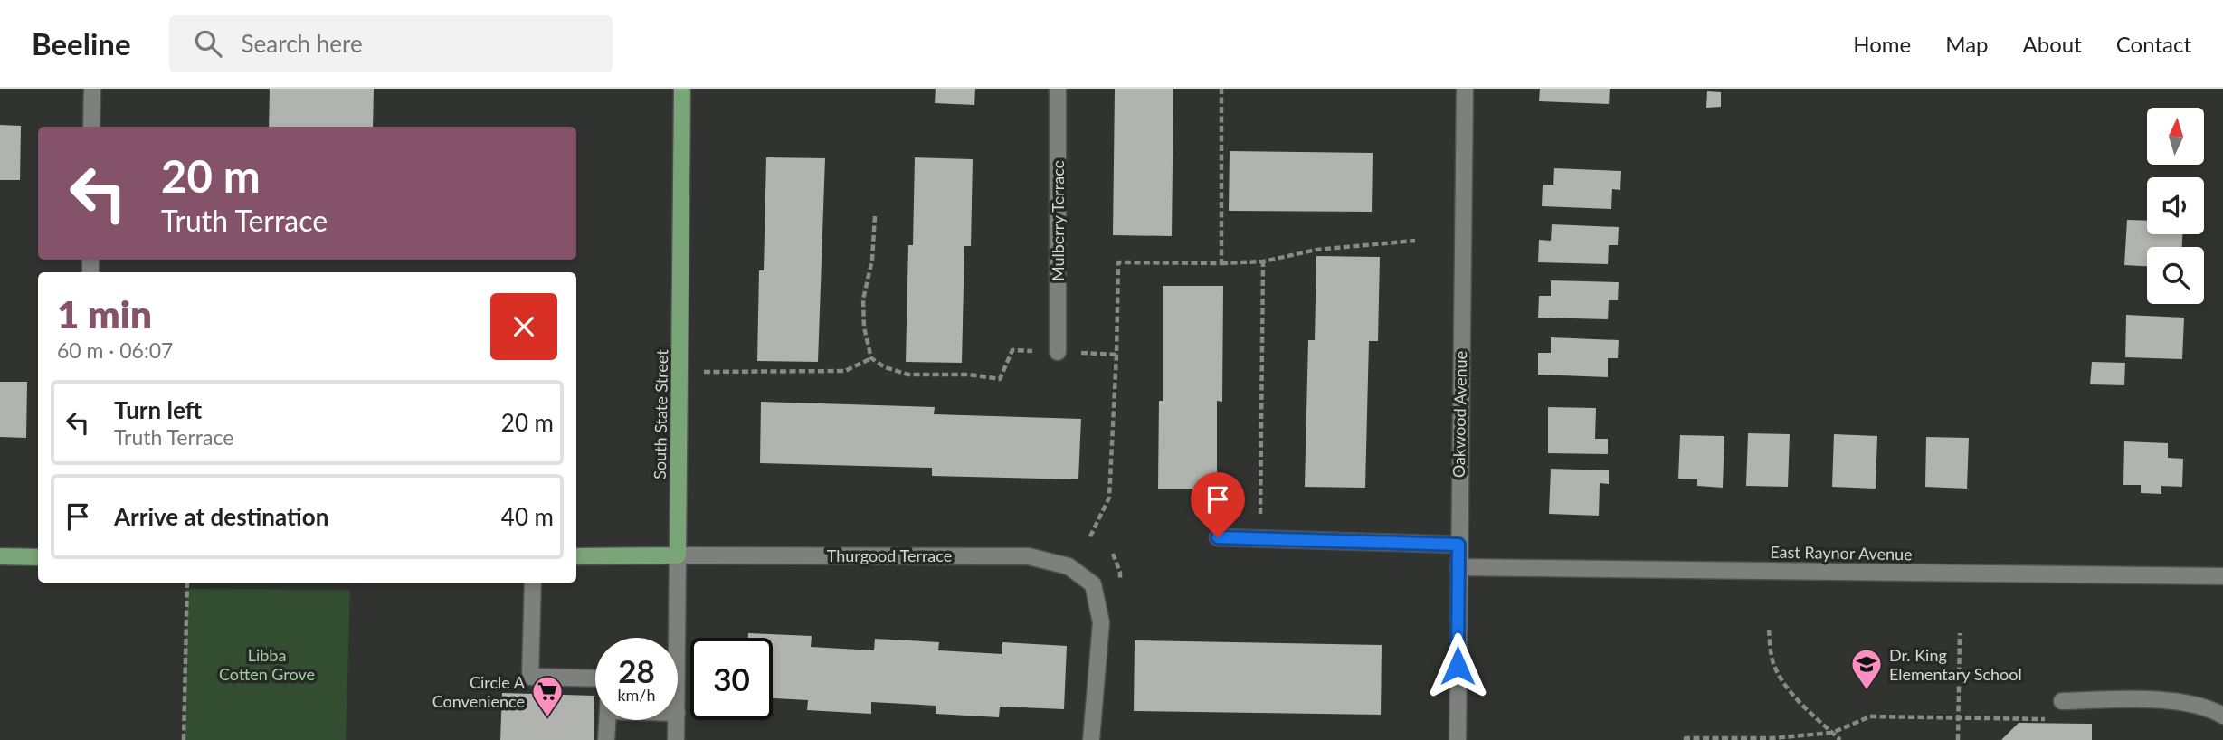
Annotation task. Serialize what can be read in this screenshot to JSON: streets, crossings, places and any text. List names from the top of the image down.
{
  "streets": {
    "main road": ["South State Street"],
    "street": [
      "Mulberry Terrace",
      "Oakwood Avenue",
      "East Raynor Avenue",
      "Thurgood Terrace"
    ]
  },
  "crossings": [
    ["South State Street", "Thurgood Terrace"],
    ["Oakwood Avenue", "East Raynor Avenue"]
  ],
  "parks": ["Libba Cotten Grove"],
  "places": {
    "school or university": ["Dr. King Elementary School"],
    "supermarket": ["Circle A Convenience"]
  },
  "north": "top",
  "page": {
    "header": "Beeline",
    "search": "Search here",
    "nav": [
      "Home",
      "Map",
      "About",
      "Contact"
    ],
    "turn": ["20 m", "Truth Terrace"],
    "heading": ["1 min", "60 m · 06:07"],
    "list": [
      {
        "name": "Turn left",
        "note": "Truth Terrace",
        "value": "20 m"
      },
      {
        "name": "Arrive at destination",
        "value": "40 m"
      }
    ],
    "speed": "28 km/h",
    "limit": "30"
  }
}
